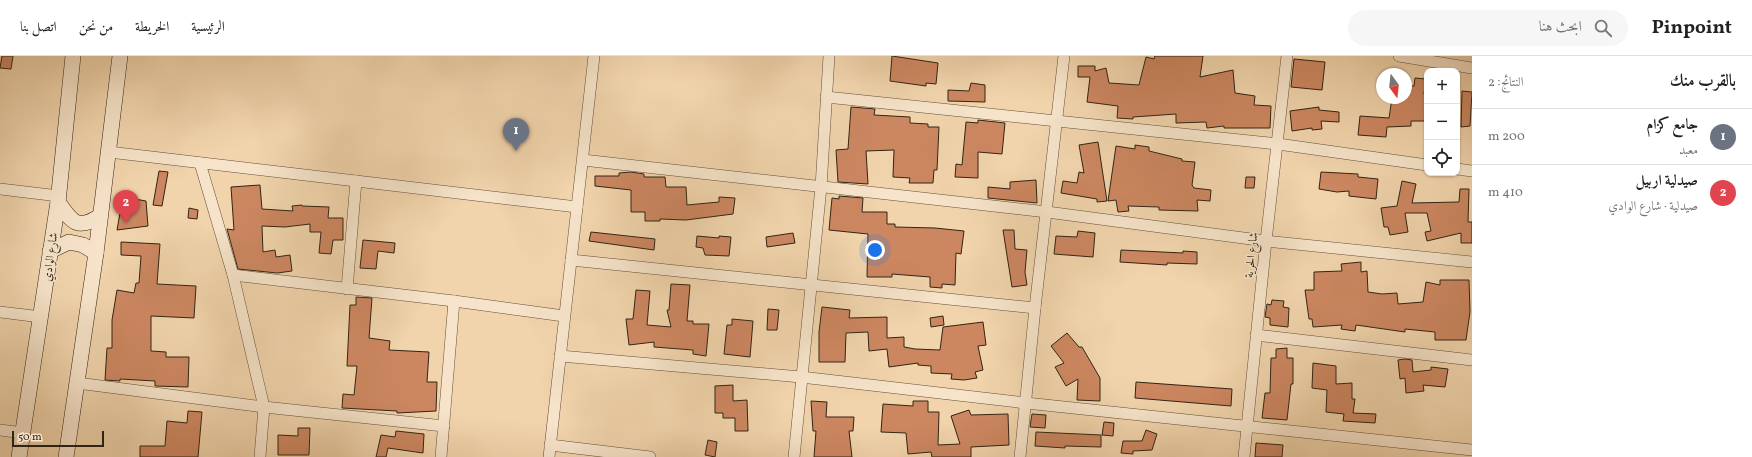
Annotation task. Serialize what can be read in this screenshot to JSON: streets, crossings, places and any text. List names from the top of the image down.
{
  "streets": {
    "main road": ["شارع الوادي"],
    "street": ["شارع الحرية"]
  },
  "scale_bar": "50 m",
  "north": "bottom",
  "page": {
    "header": "Pinpoint",
    "search": "ابحث هنا",
    "nav": [
      "الرئيسية",
      "الخريطة",
      "من نحن",
      "اتصل بنا"
    ],
    "heading": ["بالقرب منك", "النتائج: 2"],
    "map_buttons": ["+", "−"],
    "list": [
      {
        "mark": "1",
        "name": "جامع كزام",
        "note": "معبد",
        "value": "200 m"
      },
      {
        "mark": "2",
        "name": "صيدلية اربيل",
        "note": "صيدلية · شارع الوادي",
        "value": "410 m"
      }
    ],
    "pins": ["1", "2"],
    "scale": "50 m"
  }
}
